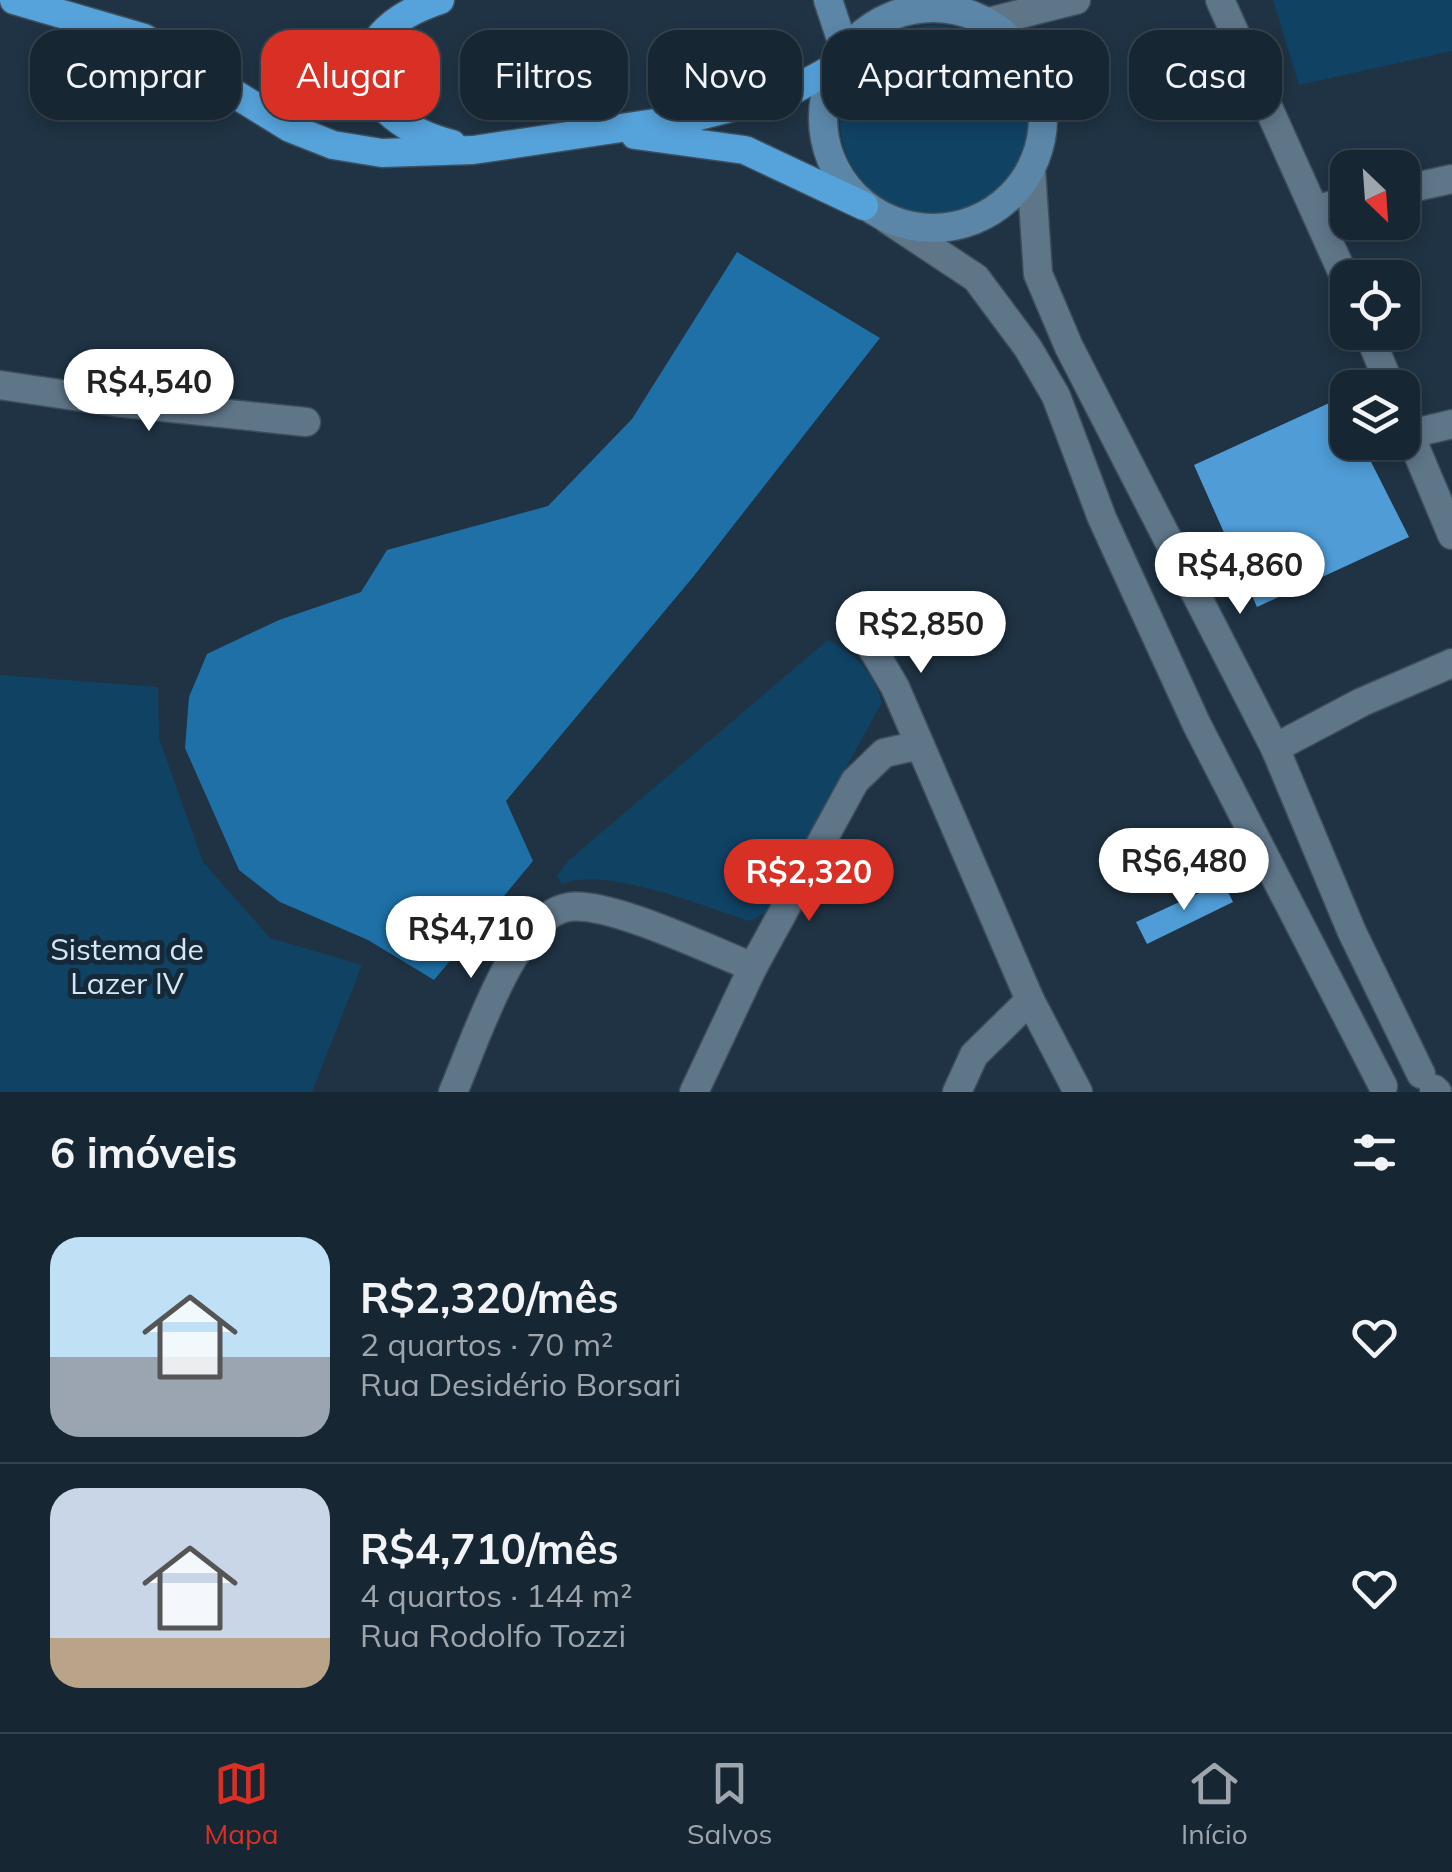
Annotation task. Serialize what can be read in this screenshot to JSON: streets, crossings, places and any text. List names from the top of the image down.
{
  "parks": ["Sistema de Lazer IV"],
  "north": "bottom right",
  "page": {
    "chip": [
      "Comprar",
      "Alugar",
      "Filtros",
      "Novo",
      "Apartamento",
      "Casa"
    ],
    "price": [
      "R$4,540",
      "R$4,860",
      "R$2,850",
      "R$6,480",
      "R$2,320",
      "R$4,710"
    ],
    "heading": "6 imóveis",
    "list": [
      {
        "name": "R$2,320/mês",
        "note": "2 quartos · 70 m² · Rua Desidério Borsari"
      },
      {
        "name": "R$4,710/mês",
        "note": "4 quartos · 144 m² · Rua Rodolfo Tozzi"
      }
    ],
    "tabs": ["Mapa", "Salvos", "Início"]
  }
}
